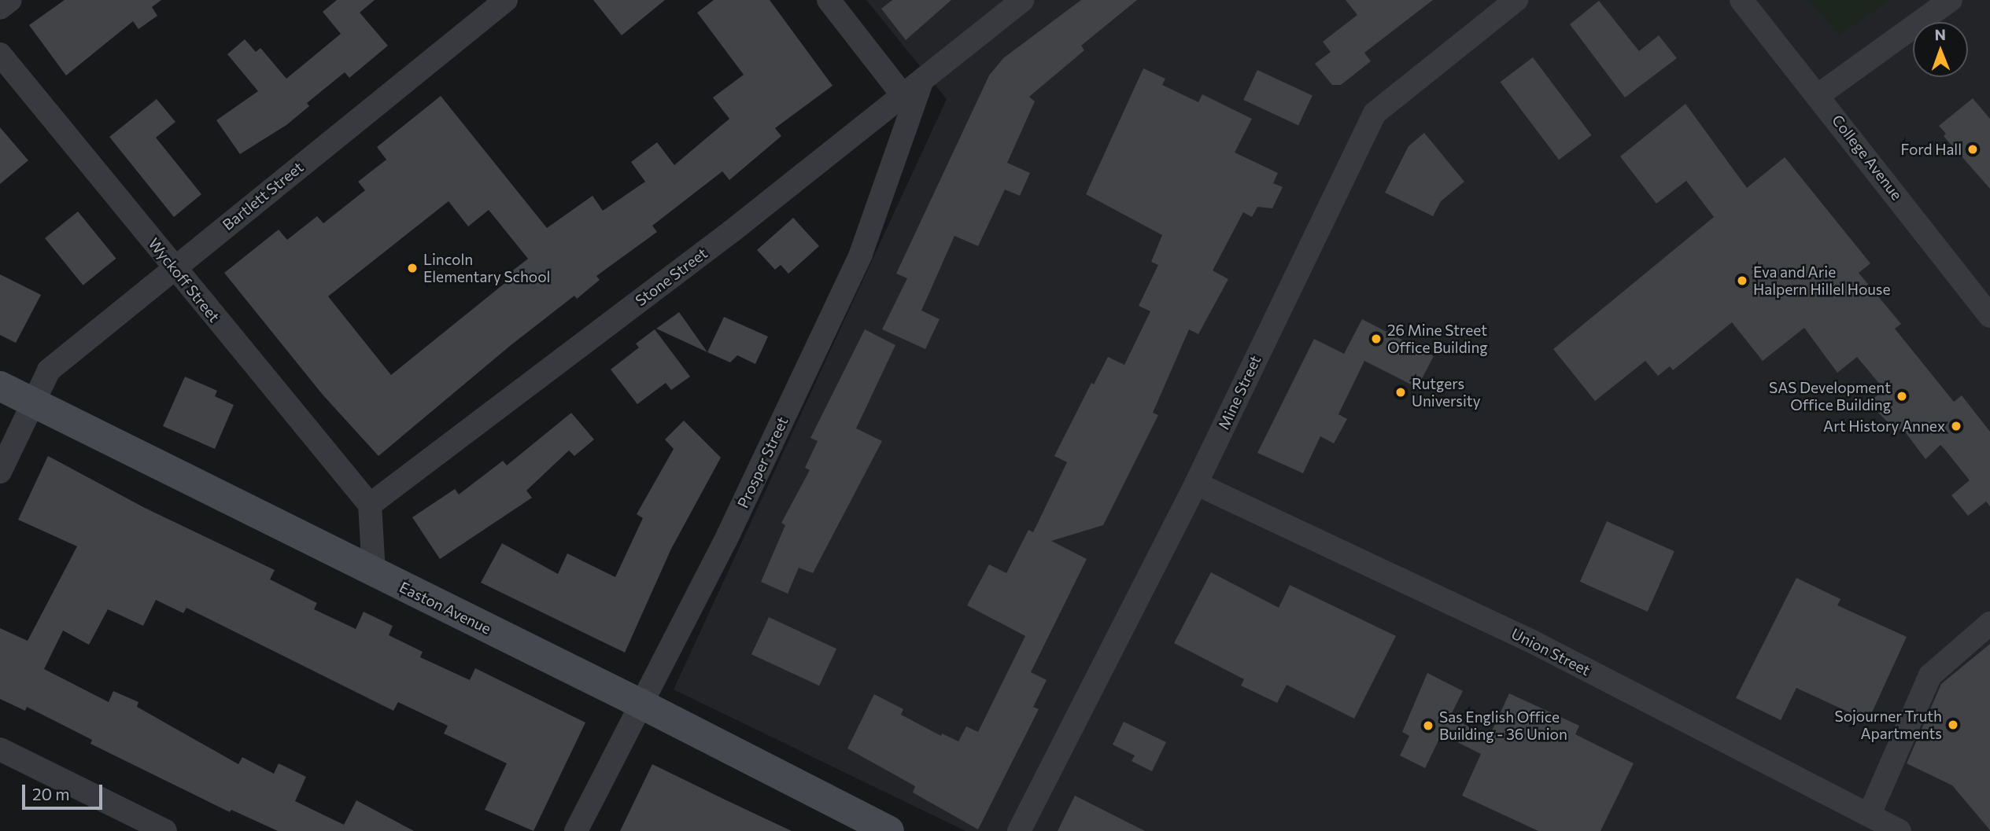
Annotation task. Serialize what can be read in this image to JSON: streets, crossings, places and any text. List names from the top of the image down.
{
  "streets": {
    "street": [
      "College Avenue",
      "Bartlett Street",
      "Stone Street",
      "Wyckoff Street",
      "Mine Street",
      "Prosper Street",
      "Easton Avenue",
      "Union Street"
    ]
  },
  "crossings": [
    ["Bartlett Street", "Wyckoff Street"],
    ["Bartlett Street", "Easton Avenue"],
    ["Stone Street", "Wyckoff Street"],
    ["Stone Street", "Prosper Street"],
    ["Mine Street", "Union Street"],
    ["Prosper Street", "Easton Avenue"]
  ],
  "places": [
    "Ford Hall",
    "Lincoln Elementary School",
    "Eva and Arie Halpern Hillel House",
    "26 Mine Street Office Building",
    "Rutgers University",
    "SAS Development Office Building",
    "Art History Annex",
    "Sojourner Truth Apartments",
    "Sas English Office Building - 36 Union"
  ],
  "scale_bar": "20 m",
  "north": "top"
}
